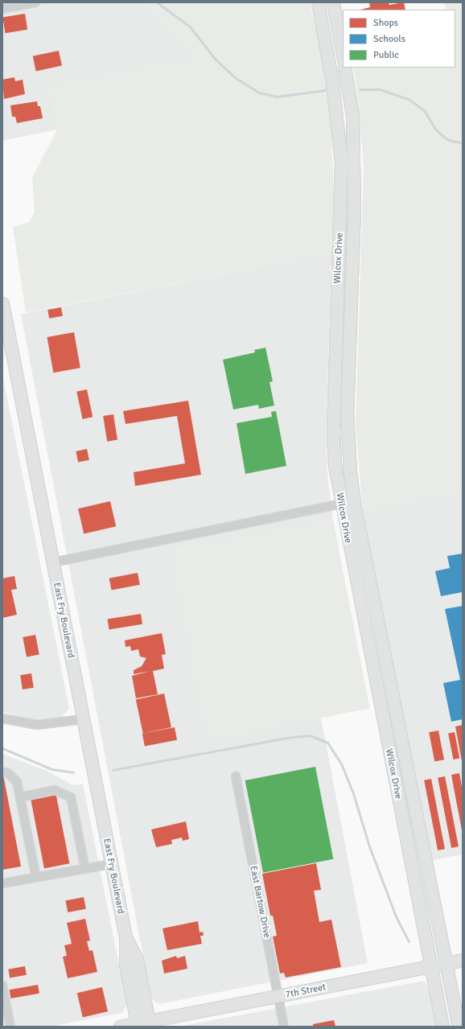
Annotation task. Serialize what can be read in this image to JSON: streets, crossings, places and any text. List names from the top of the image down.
{
  "streets": {
    "street": [
      "Wilcox Drive",
      "East Fry Boulevard",
      "East Bartow Drive",
      "7th Street"
    ]
  },
  "crossings": [
    ["Wilcox Drive", "7th Street"],
    ["East Fry Boulevard", "7th Street"],
    ["East Bartow Drive", "7th Street"]
  ],
  "legend": ["Shops", "Schools", "Public"]
}
